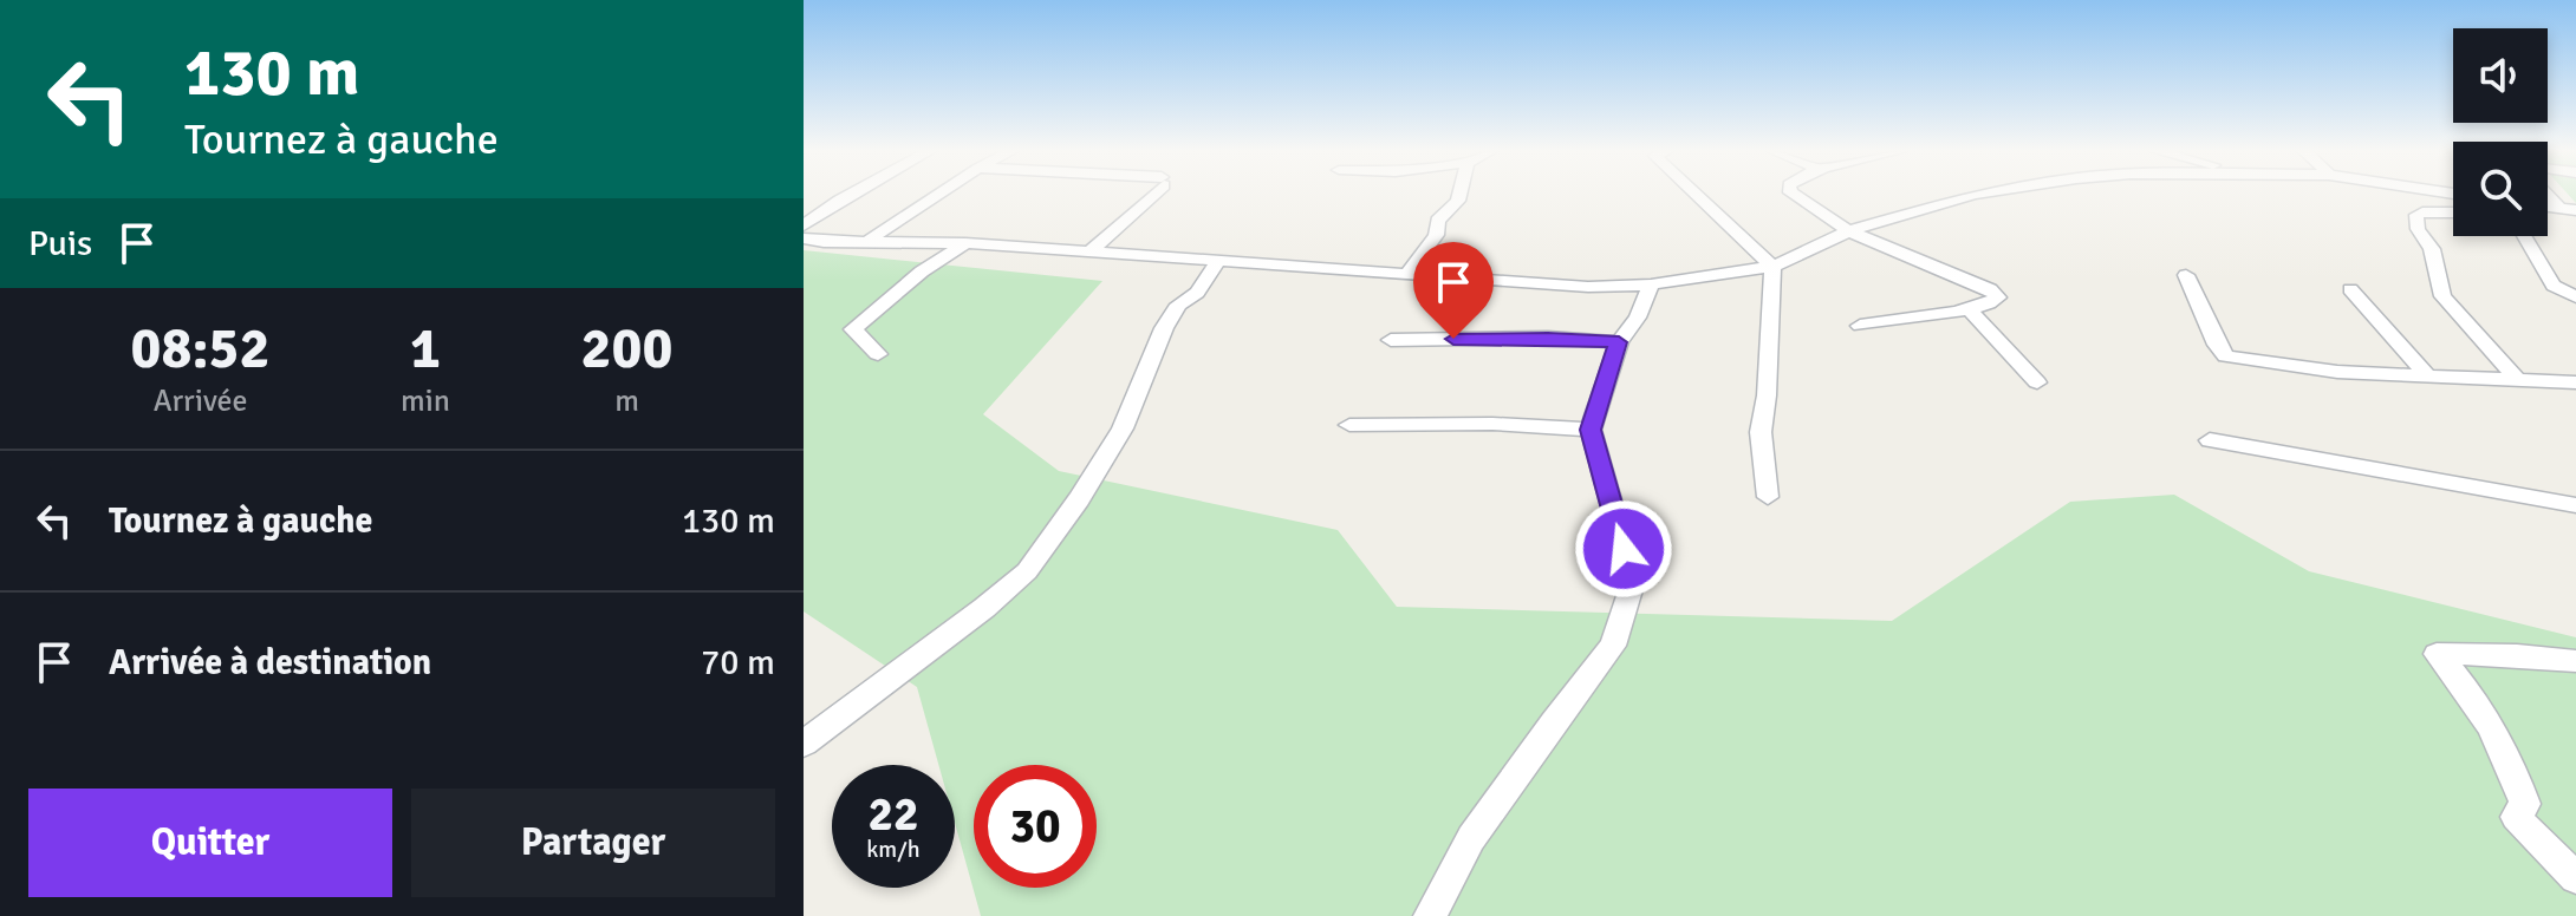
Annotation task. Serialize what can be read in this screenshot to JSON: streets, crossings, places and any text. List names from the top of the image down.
{
  "page": {
    "turn": ["130 m", "Tournez à gauche"],
    "then": "Puis",
    "eta": [
      "08:52",
      "Arrivée",
      "1",
      "min",
      "200",
      "m"
    ],
    "list": [
      {
        "name": "Tournez à gauche",
        "value": "130 m"
      },
      {
        "name": "Arrivée à destination",
        "value": "70 m"
      }
    ],
    "speed": "22 km/h",
    "limit": "30",
    "buttons": ["Quitter", "Partager"]
  }
}
